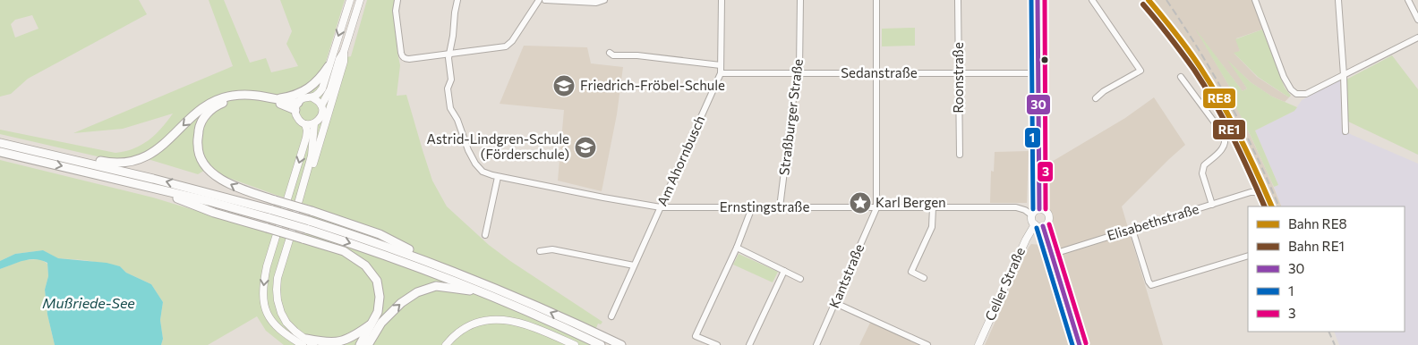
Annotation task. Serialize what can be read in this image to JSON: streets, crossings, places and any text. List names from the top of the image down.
{
  "streets": {
    "main road": ["Celler Straße"],
    "street": [
      "Sedanstraße",
      "Roonstraße",
      "Straßburger Straße",
      "Am Ahornbusch",
      "Ernstingstraße",
      "Elisabethstraße",
      "Kantstraße"
    ]
  },
  "crossings": [
    ["Sedanstraße", "Roonstraße"],
    ["Sedanstraße", "Straßburger Straße"],
    ["Sedanstraße", "Am Ahornbusch"],
    ["Straßburger Straße", "Ernstingstraße"],
    ["Am Ahornbusch", "Ernstingstraße"],
    ["Ernstingstraße", "Kantstraße"],
    ["Ernstingstraße", "Celler Straße"]
  ],
  "water": ["Mußriede-See"],
  "places": {
    "school or university": ["Friedrich-Fröbel-Schule", "Astrid-Lindgren-Schule (Förderschule)"],
    "place": ["Karl Bergen"]
  },
  "lines": [
    "rail line RE8",
    "transit line 30",
    "transit line 1",
    "transit line 3",
    "rail line RE1"
  ],
  "legend": [
    "Bahn RE8",
    "Bahn RE1",
    "30",
    "1",
    "3"
  ]
}
